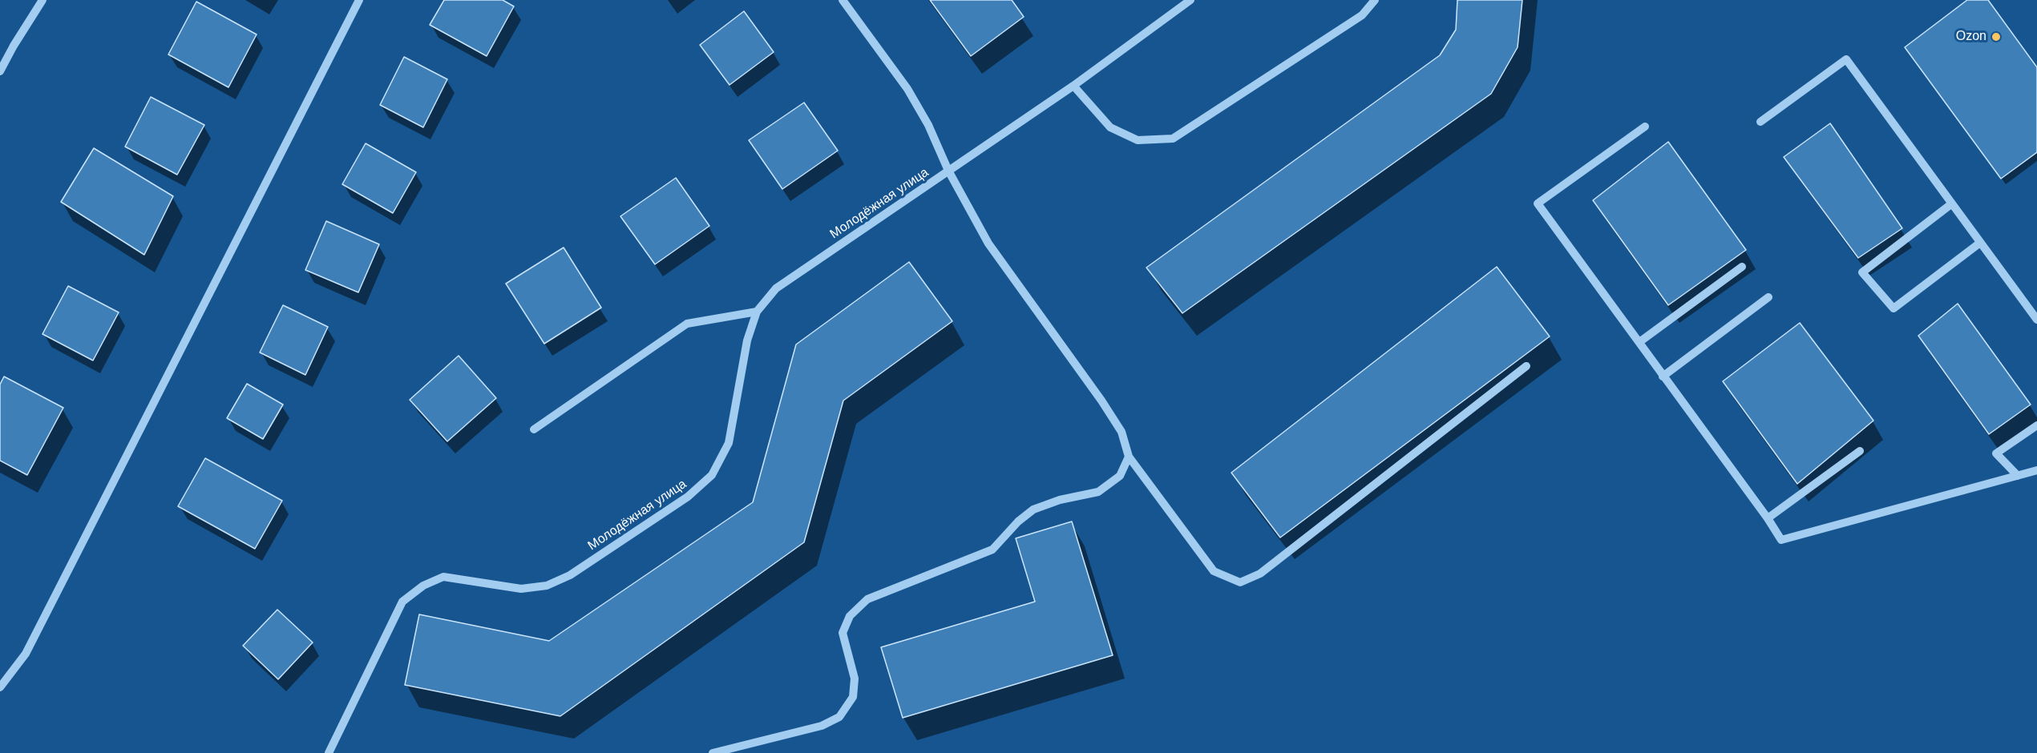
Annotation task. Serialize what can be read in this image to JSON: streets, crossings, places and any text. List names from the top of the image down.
{
  "streets": {
    "street": ["Молодёжная улица"]
  },
  "places": ["Ozon"]
}
